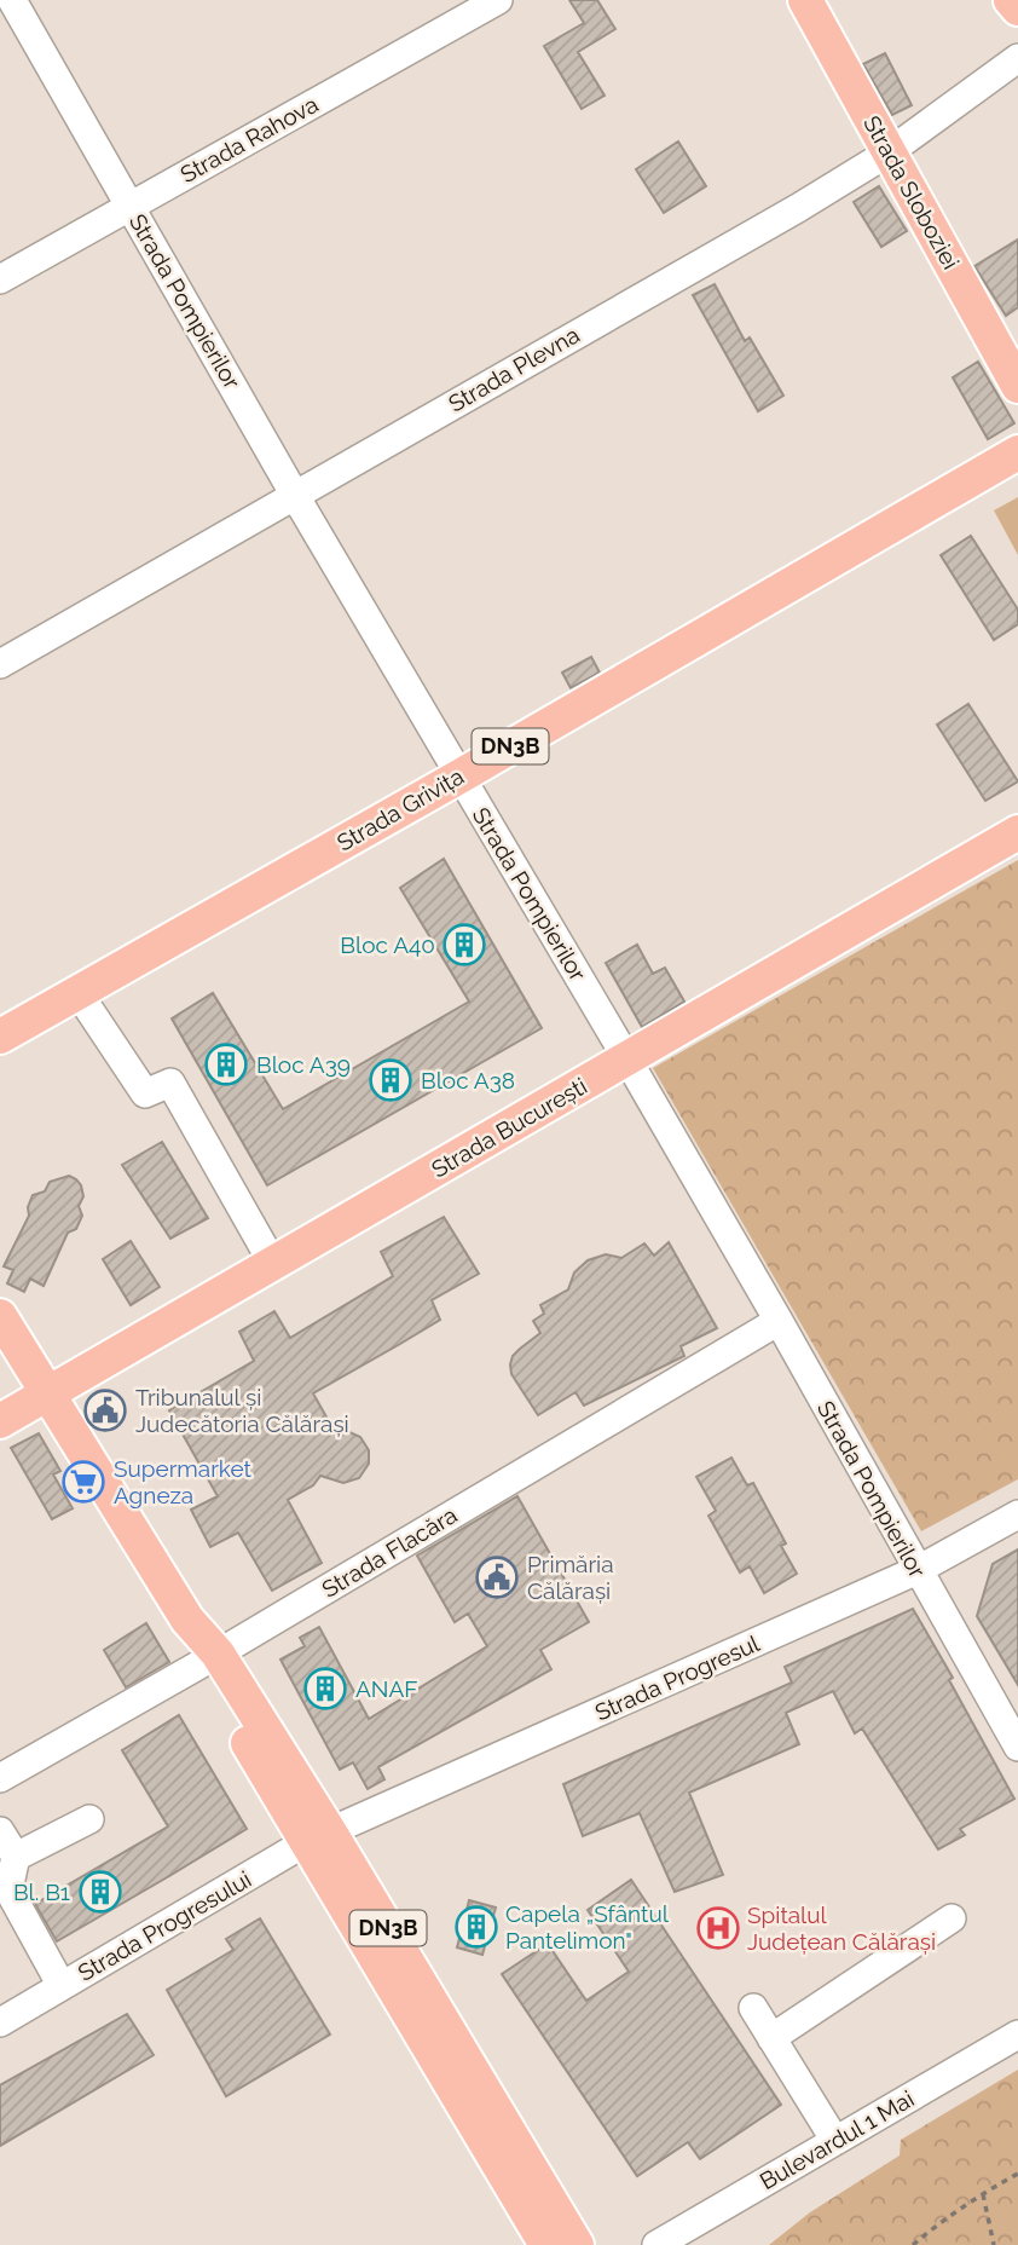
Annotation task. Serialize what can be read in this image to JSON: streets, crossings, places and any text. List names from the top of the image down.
{
  "streets": {
    "main road": [
      "Strada Sloboziei",
      "DN3B",
      "Strada Grivița",
      "Strada București"
    ],
    "street": [
      "Strada Rahova",
      "Strada Pompierilor",
      "Strada Plevna",
      "Strada Flacăra",
      "Strada Progresul",
      "Strada Progresului",
      "Bulevardul 1 Mai"
    ]
  },
  "crossings": [
    ["Strada Rahova", "Strada Pompierilor"],
    ["Strada Sloboziei", "Strada Plevna"],
    ["Strada Pompierilor", "Strada Plevna"],
    ["Strada Pompierilor", "Strada Grivița"],
    ["Strada Pompierilor", "Strada București"],
    ["Strada Pompierilor", "Strada Flacăra"],
    ["Strada Pompierilor", "Strada Progresul"],
    ["DN3B", "Strada București"],
    ["DN3B", "Strada Flacăra"],
    ["DN3B", "Strada Progresul"],
    ["DN3B", "Strada Progresului"],
    ["Strada Progresul", "Strada Progresului"]
  ],
  "places": {
    "building": [
      "Bloc A40",
      "Bloc A39",
      "Bloc A38",
      "ANAF",
      "Bl. B1",
      "Capela „Sfântul Pantelimon\""
    ],
    "public building": ["Tribunalul și Judecătoria Călărași", "Primăria Călărași"],
    "supermarket": ["Supermarket Agneza"],
    "hospital": ["Spitalul Județean Călărași"]
  }
}
